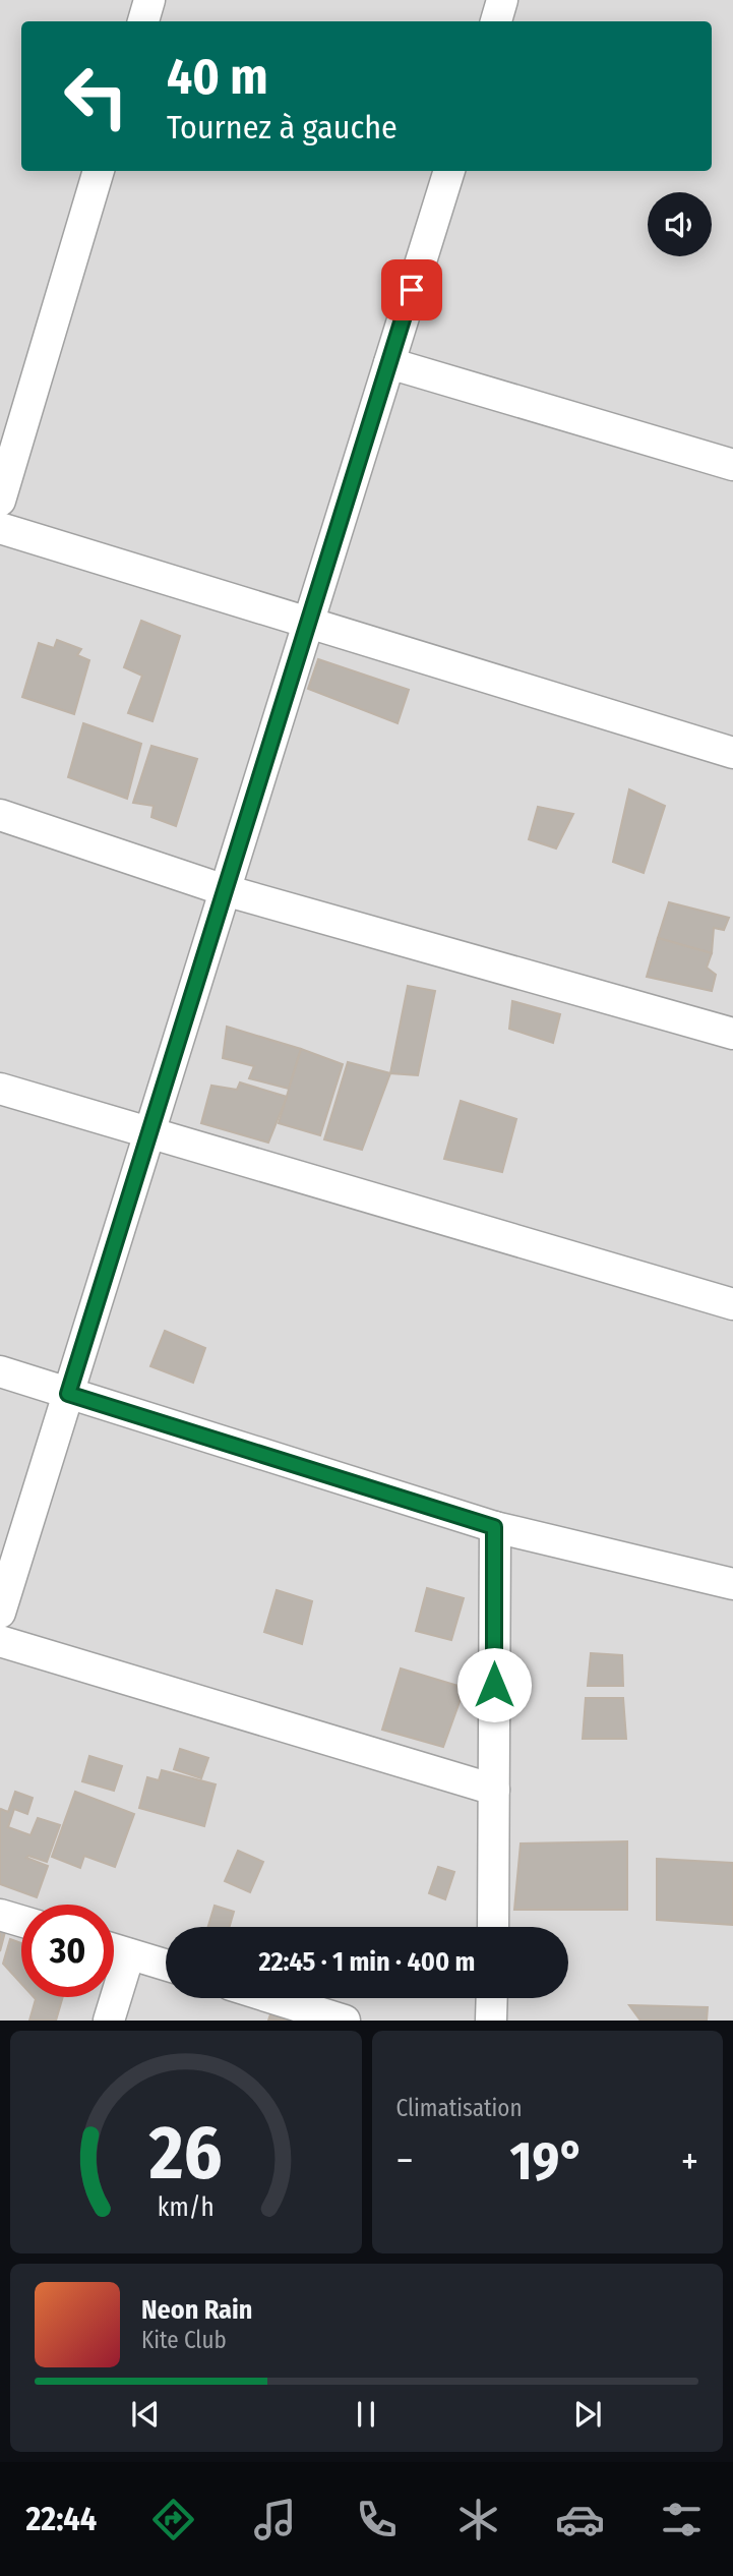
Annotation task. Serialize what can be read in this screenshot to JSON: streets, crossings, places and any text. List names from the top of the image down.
{
  "page": {
    "turn": ["40 m", "Tournez à gauche"],
    "limit": "30",
    "trip": "22:45 · 1 min · 400 m",
    "tile": "Climatisation",
    "heat": ["−", "19°", "+"],
    "song": ["Neon Rain", "Kite Club"],
    "tabs": "22:44",
    "gauge": ["26", "km/h"]
  }
}
